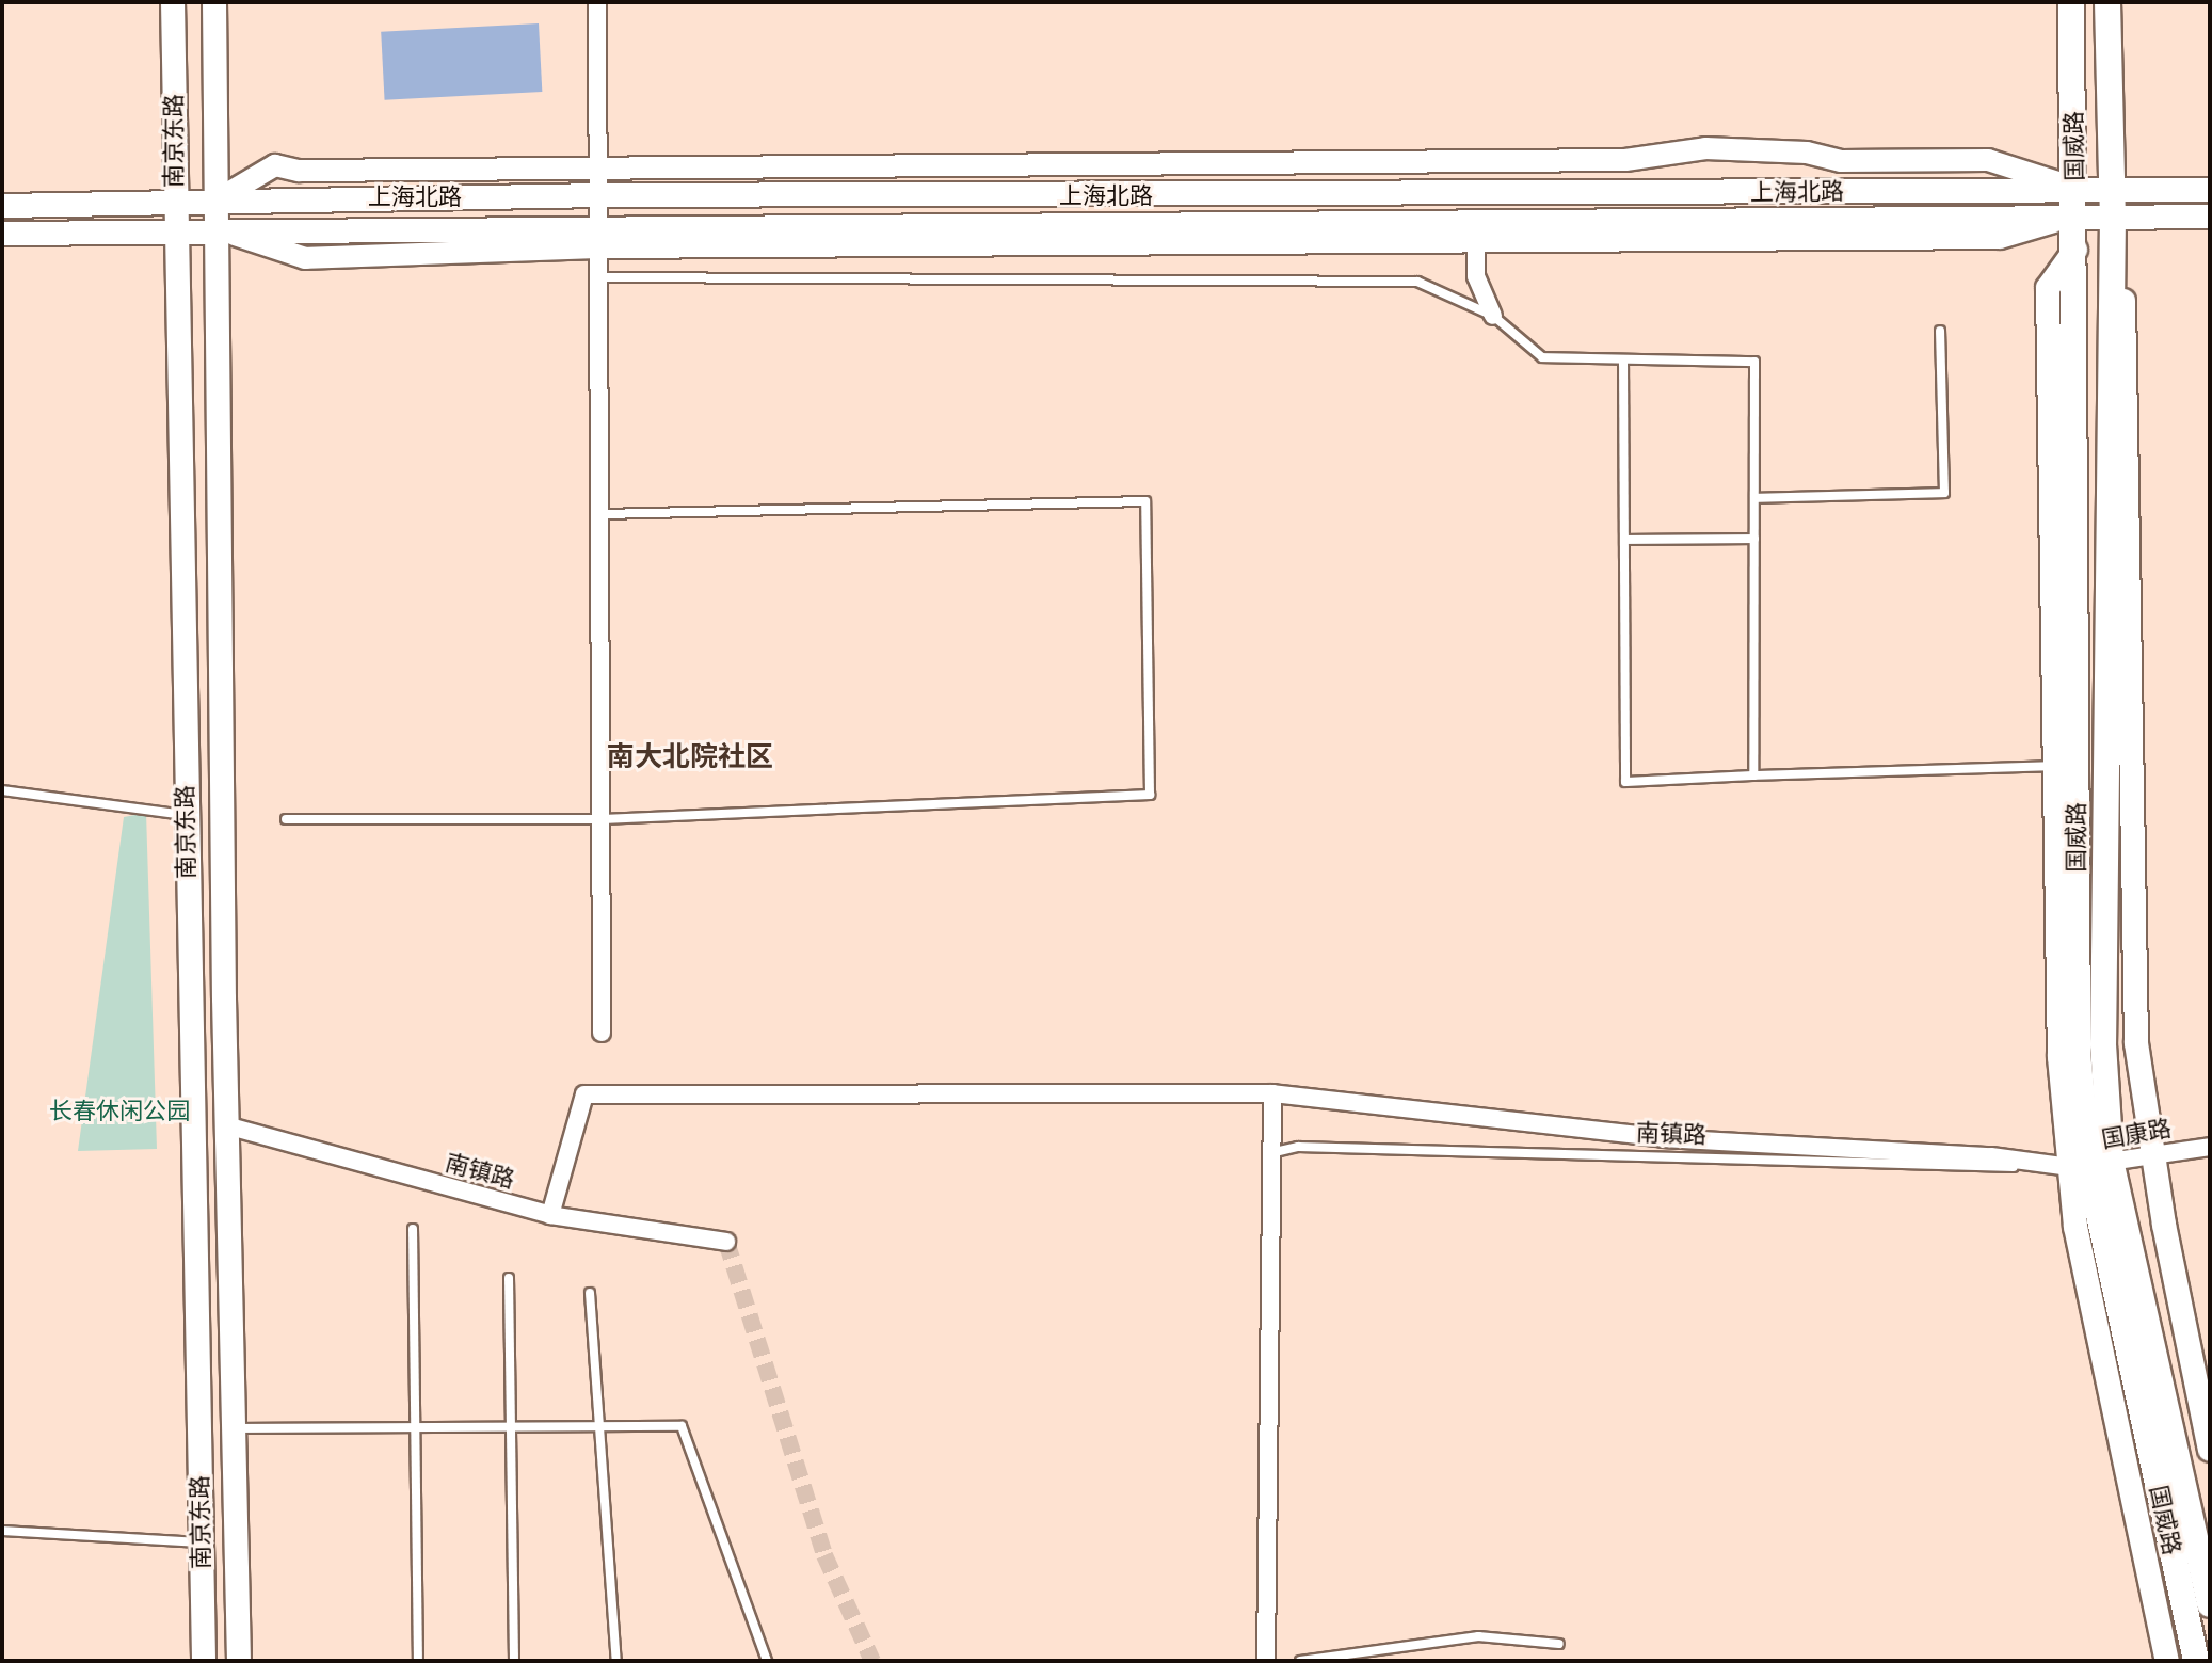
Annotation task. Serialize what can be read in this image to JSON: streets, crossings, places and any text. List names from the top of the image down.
{
  "streets": {
    "main road": ["南京东路", "国威路", "上海北路"],
    "street": ["南镇路", "国康路"]
  },
  "crossings": [
    ["南京东路", "上海北路"],
    ["南京东路", "南镇路"],
    ["国威路", "上海北路"],
    ["国威路", "南镇路"],
    ["国威路", "国康路"],
    ["南镇路", "国康路"]
  ],
  "districts": ["南大北院社区"],
  "parks": ["长春休闲公园"]
}
